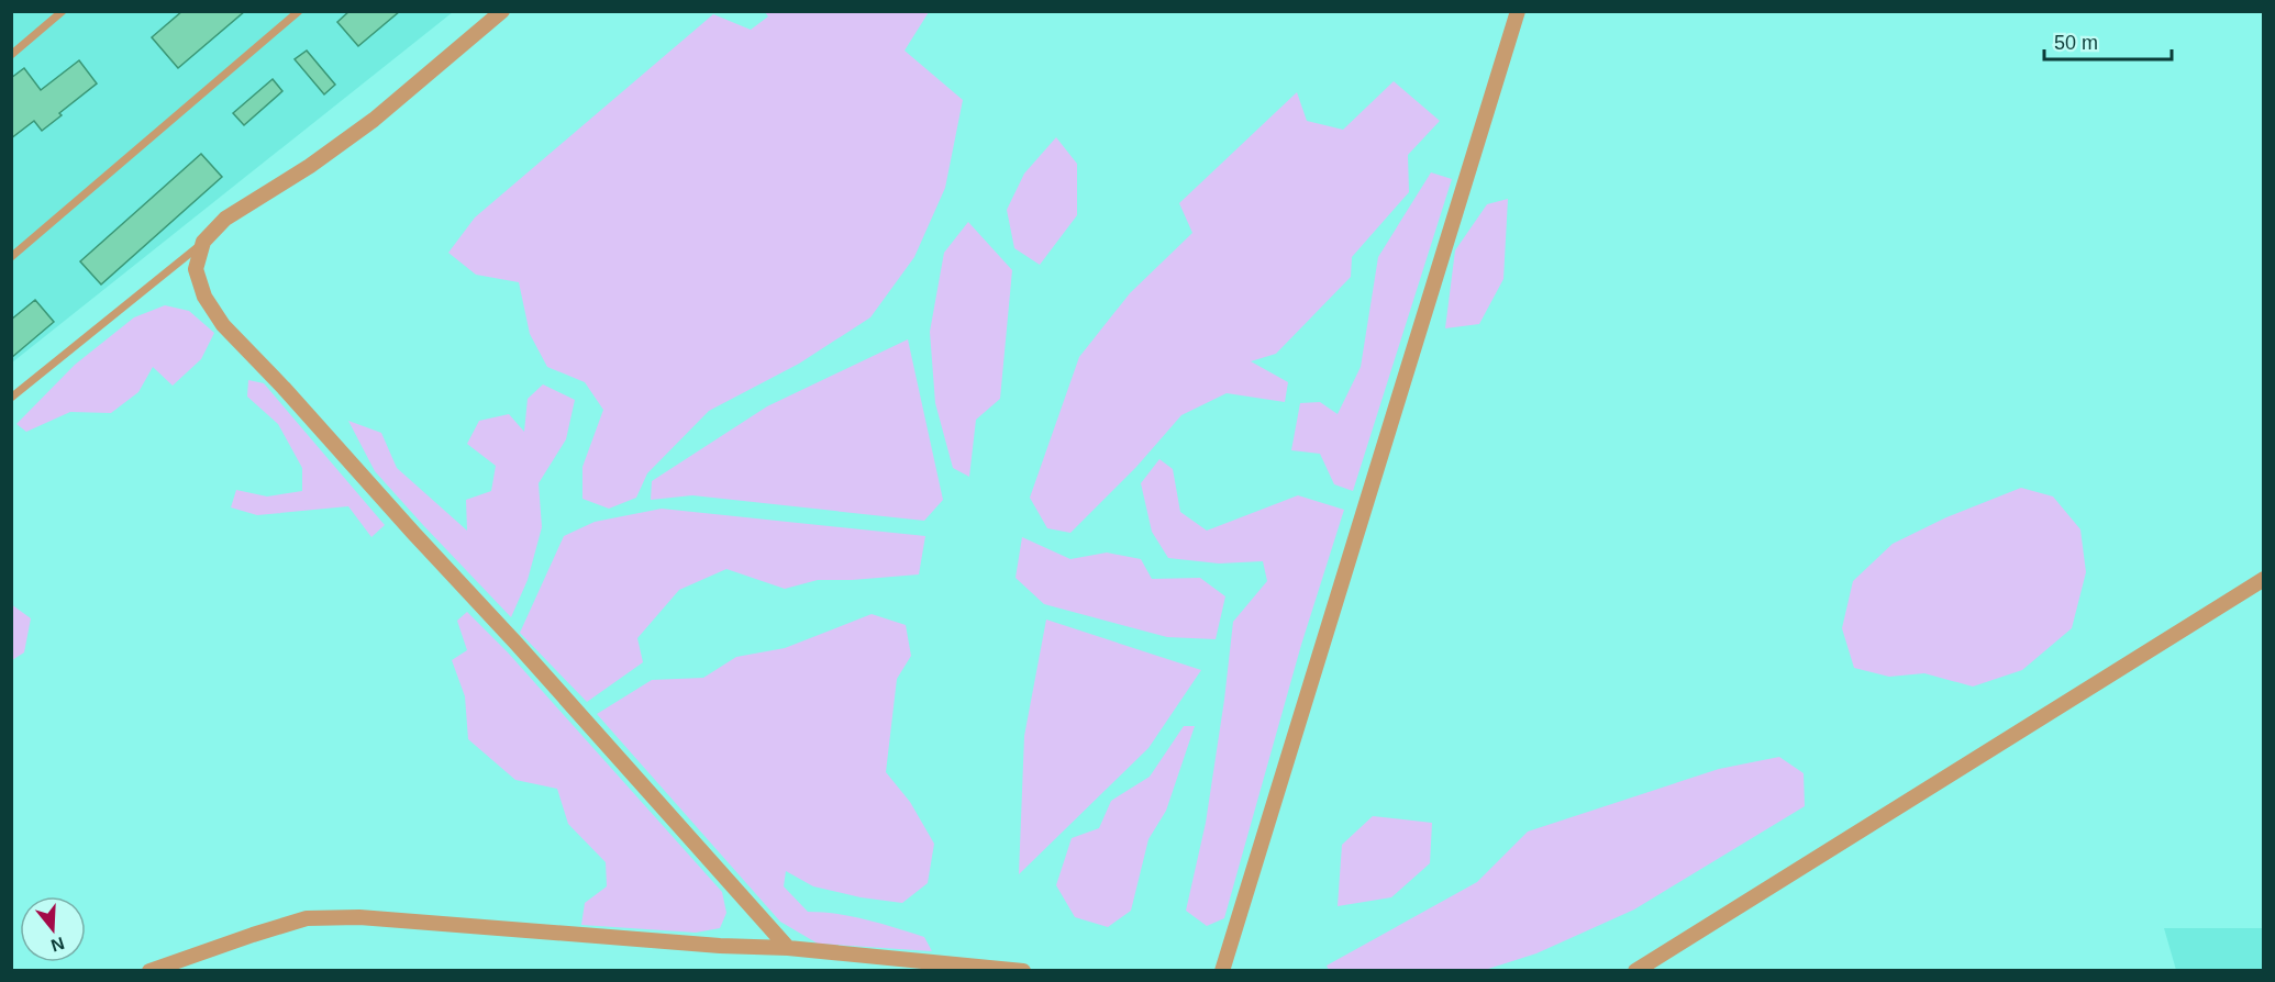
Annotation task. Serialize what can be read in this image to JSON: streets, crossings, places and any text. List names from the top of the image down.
{
  "scale_bar": "50 m",
  "north": "bottom"
}
